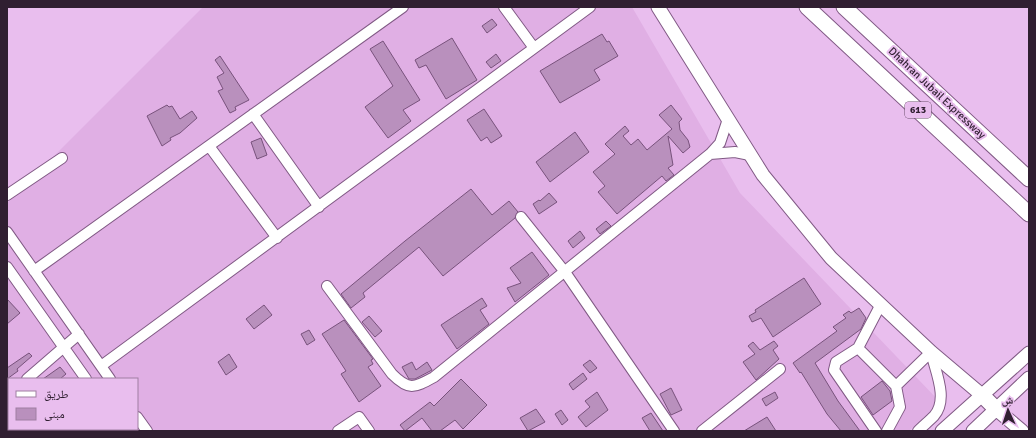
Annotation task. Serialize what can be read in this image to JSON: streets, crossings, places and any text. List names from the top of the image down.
{
  "streets": {
    "highway": ["Dhahran Jubail Expressway", "613"]
  },
  "legend": ["طريق", "مبنى"],
  "north": "top"
}
